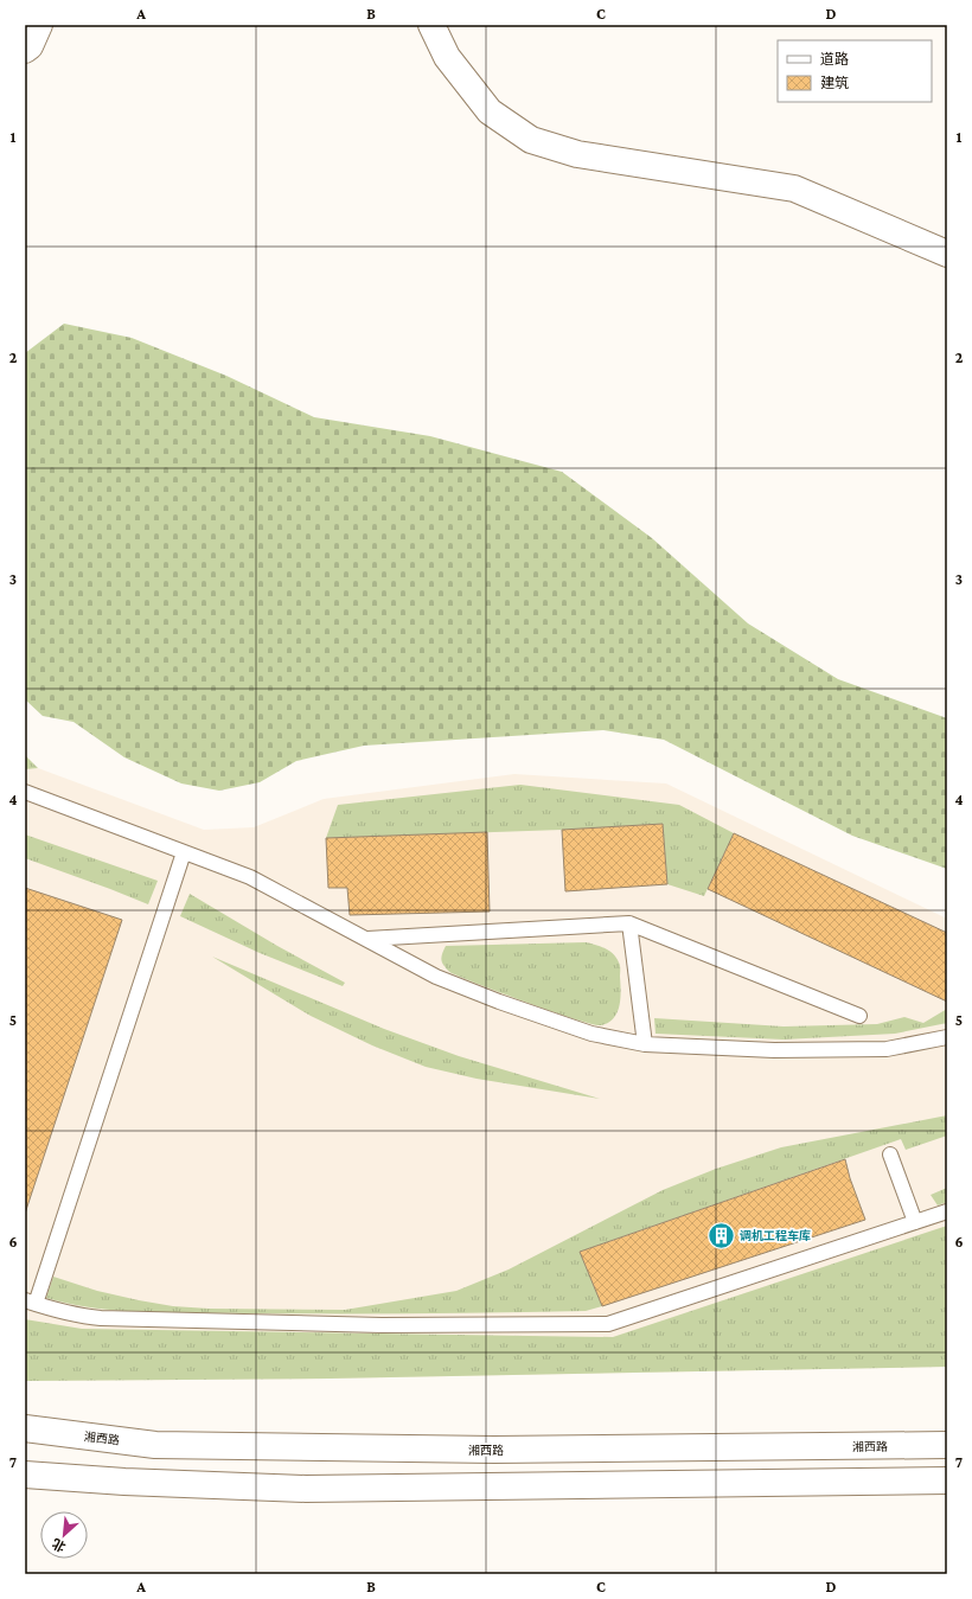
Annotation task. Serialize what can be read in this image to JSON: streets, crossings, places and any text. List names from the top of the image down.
{
  "streets": {
    "street": ["湘西路"]
  },
  "places": {
    "building": ["调机工程车库"]
  },
  "legend": ["道路", "建筑"],
  "north": "bottom left",
  "grid": {
    "columns": [
      "A",
      "B",
      "C",
      "D"
    ],
    "rows": [
      "1",
      "2",
      "3",
      "4",
      "5",
      "6",
      "7"
    ]
  }
}
